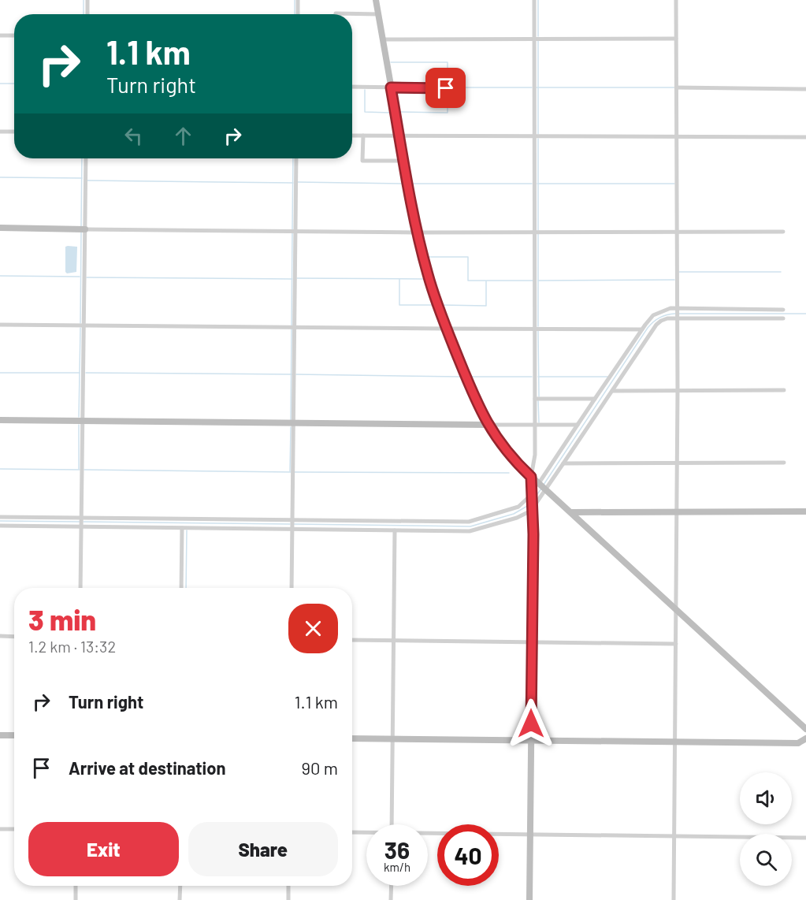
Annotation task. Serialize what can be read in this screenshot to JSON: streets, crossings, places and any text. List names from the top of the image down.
{
  "page": {
    "turn": ["1.1 km", "Turn right"],
    "heading": ["3 min", "1.2 km · 13:32"],
    "list": [
      {
        "name": "Turn right",
        "value": "1.1 km"
      },
      {
        "name": "Arrive at destination",
        "value": "90 m"
      }
    ],
    "buttons": ["Exit", "Share"],
    "speed": "36 km/h",
    "limit": "40"
  }
}
